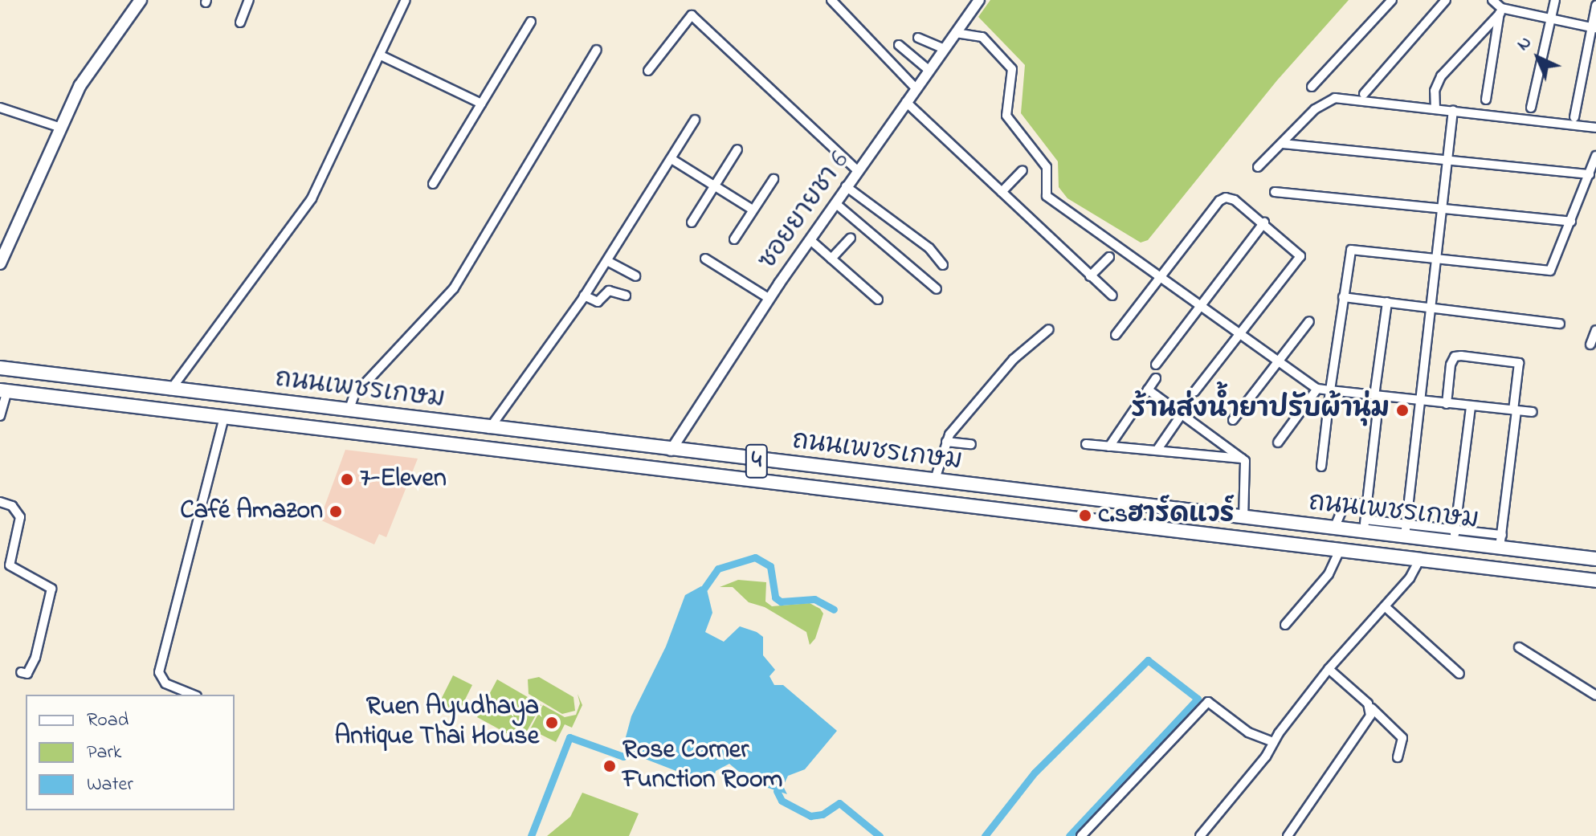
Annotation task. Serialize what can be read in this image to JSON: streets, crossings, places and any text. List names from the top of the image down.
{
  "streets": {
    "main road": ["ถนนเพชรเกษม", "4"],
    "street": ["ซอยยายชา 6"]
  },
  "crossings": [
    ["ซอยยายชา 6", "ถนนเพชรเกษม"]
  ],
  "places": [
    "ร้านส่งน้ำยาปรับผ้านุ่ม",
    "7-Eleven",
    "Café Amazon",
    "c.sฮาร์ดแวร์",
    "Ruen Ayudhaya Antique Thai House",
    "Rose Corner Function Room"
  ],
  "legend": ["Road", "Park", "Water"],
  "north": "top left"
}
